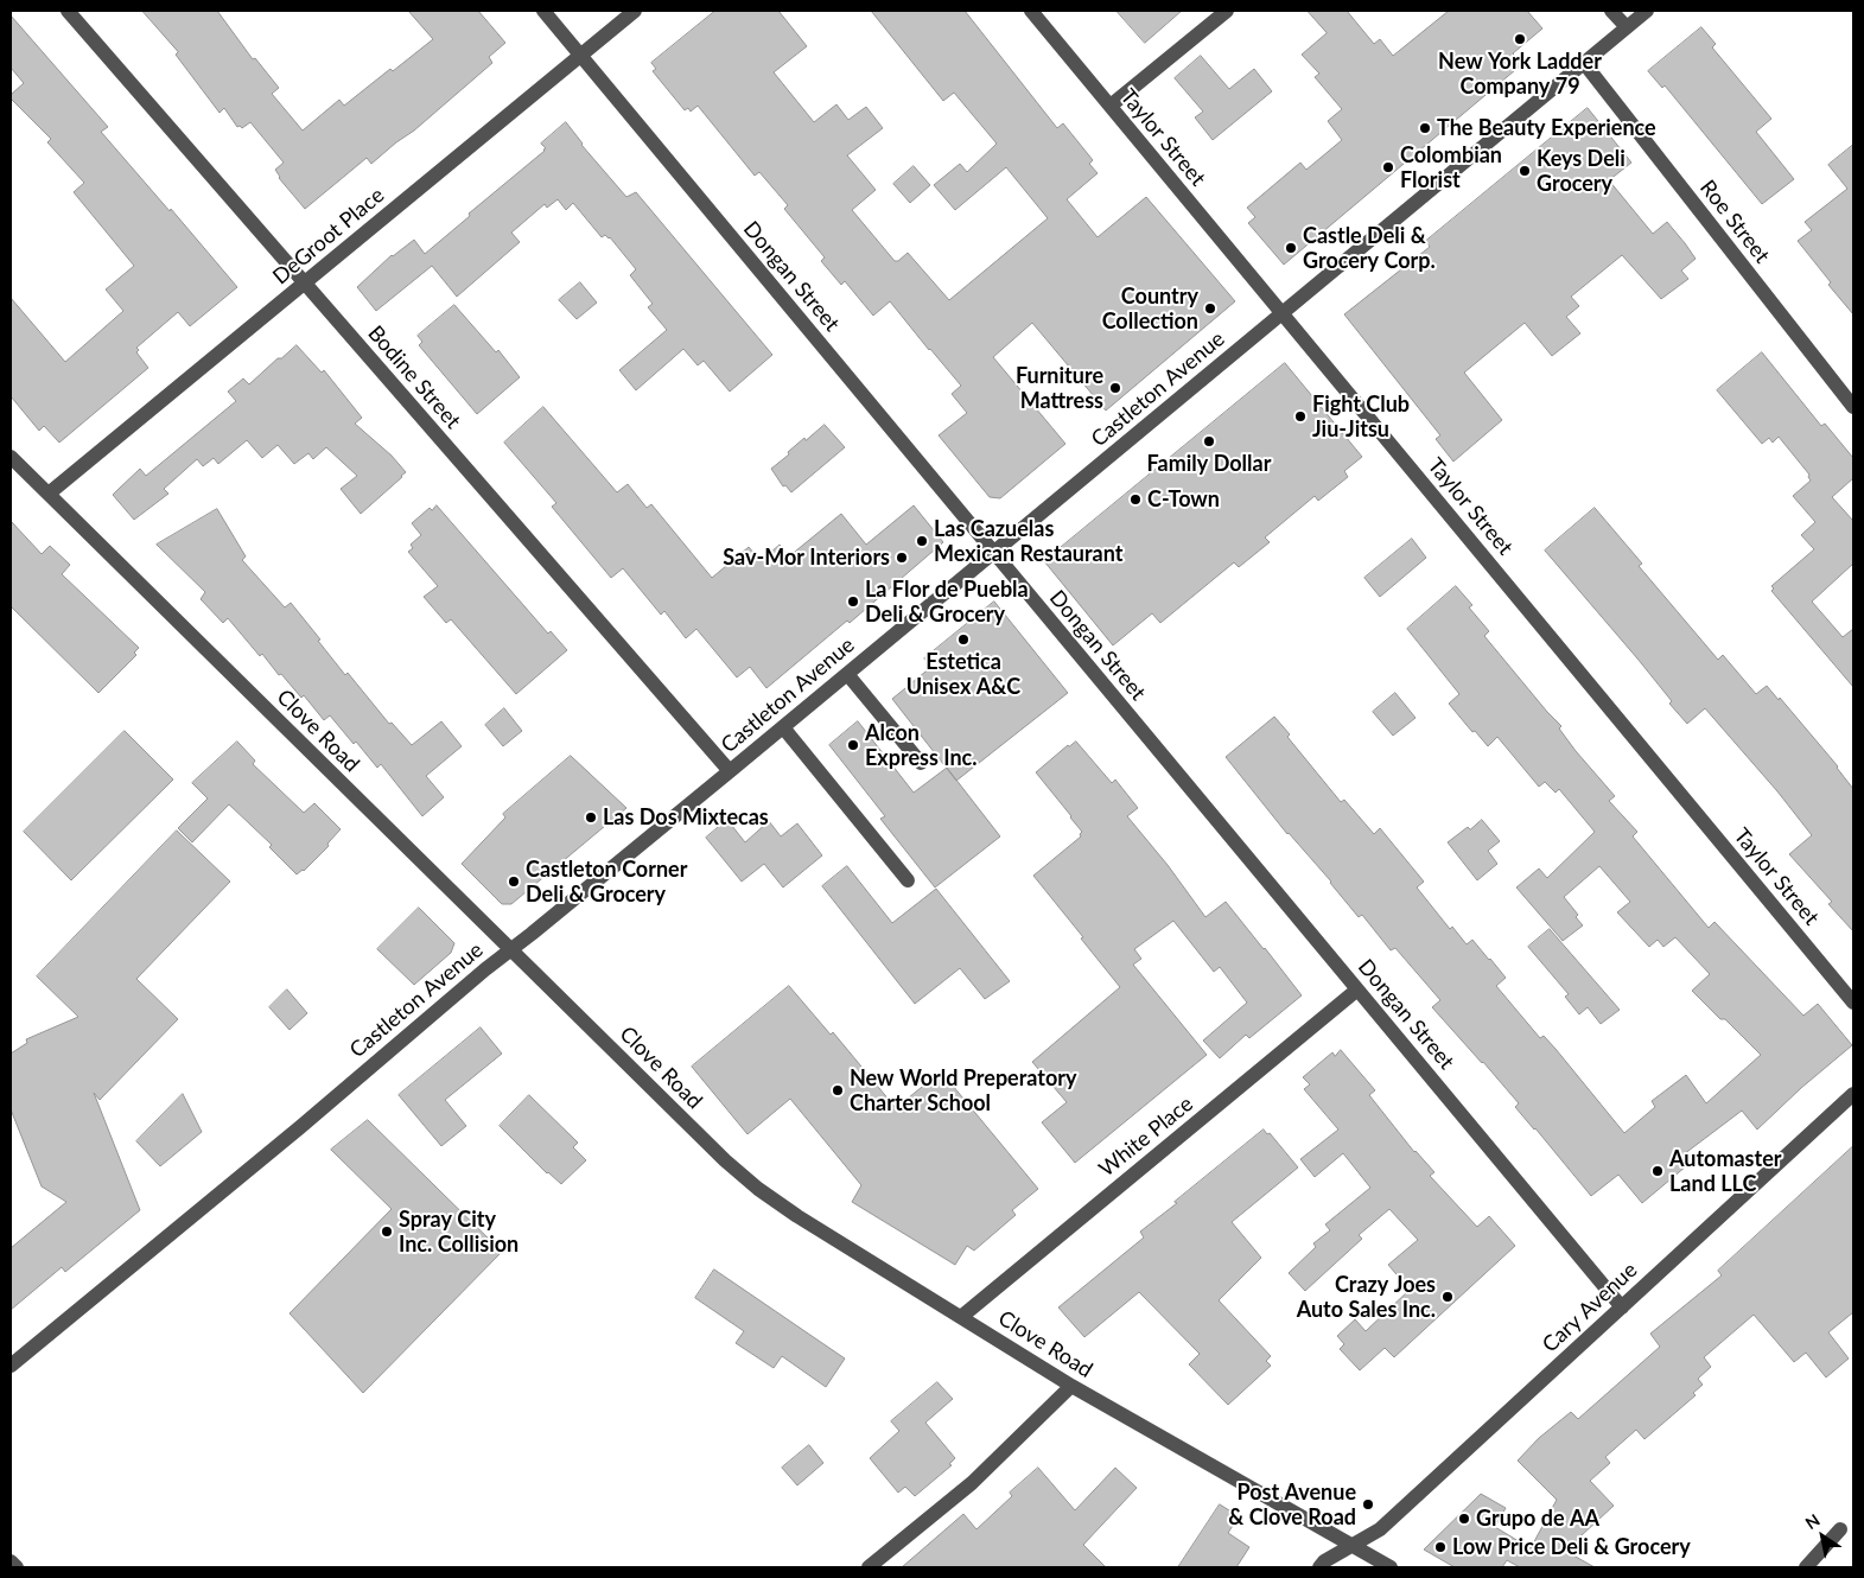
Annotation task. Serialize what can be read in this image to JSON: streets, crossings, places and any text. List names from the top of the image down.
{
  "streets": {
    "street": [
      "Taylor Street",
      "Roe Street",
      "DeGroot Place",
      "Dongan Street",
      "Bodine Street",
      "Castleton Avenue",
      "Clove Road",
      "White Place",
      "Cary Avenue"
    ]
  },
  "crossings": [
    ["Taylor Street", "Castleton Avenue"],
    ["Roe Street", "Castleton Avenue"],
    ["DeGroot Place", "Dongan Street"],
    ["DeGroot Place", "Bodine Street"],
    ["DeGroot Place", "Clove Road"],
    ["Dongan Street", "Castleton Avenue"],
    ["Dongan Street", "White Place"],
    ["Dongan Street", "Cary Avenue"],
    ["Bodine Street", "Castleton Avenue"],
    ["Castleton Avenue", "Clove Road"],
    ["Clove Road", "White Place"],
    ["Clove Road", "Cary Avenue"]
  ],
  "places": [
    "New York Ladder Company 79",
    "The Beauty Experience",
    "Colombian Florist",
    "Keys Deli Grocery",
    "Castle Deli & Grocery Corp.",
    "Country Collection",
    "Furniture Mattress",
    "Fight Club Jiu-Jitsu",
    "Family Dollar",
    "C-Town",
    "Las Cazuelas Mexican Restaurant",
    "Sav-Mor Interiors",
    "La Flor de Puebla Deli & Grocery",
    "Estetica Unisex A&C",
    "Alcon Express Inc.",
    "Las Dos Mixtecas",
    "Castleton Corner Deli & Grocery",
    "New World Preperatory Charter School",
    "Automaster Land LLC",
    "Spray City Inc. Collision",
    "Crazy Joes Auto Sales Inc.",
    "Post Avenue & Clove Road",
    "Grupo de AA",
    "Low Price Deli & Grocery"
  ],
  "north": "top left"
}
